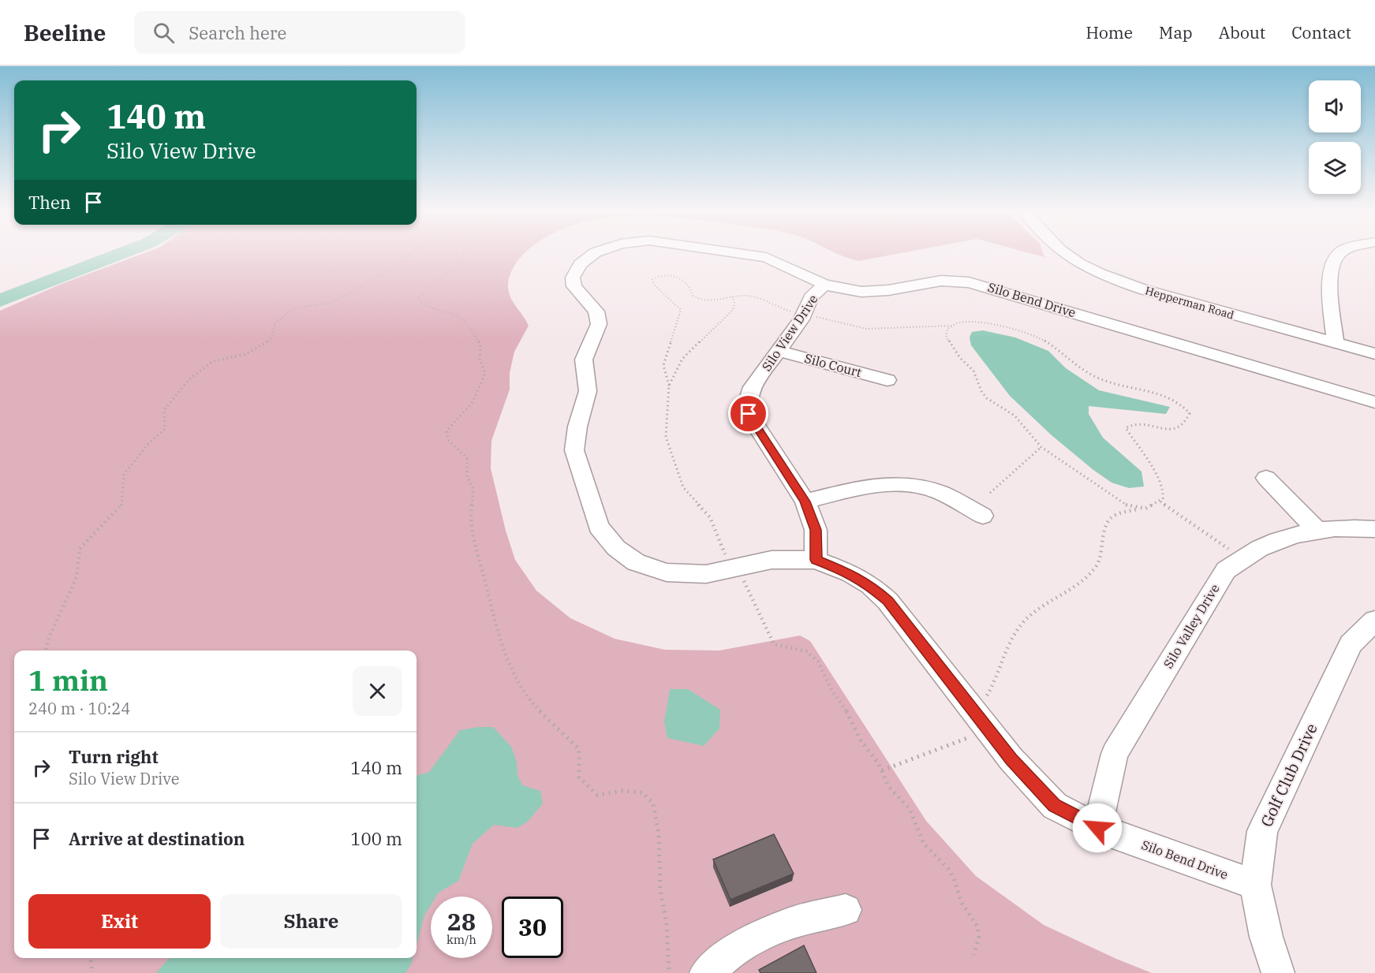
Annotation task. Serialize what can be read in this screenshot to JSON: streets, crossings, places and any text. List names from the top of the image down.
{
  "streets": {
    "street": [
      "Silo Bend Drive",
      "Hepperman Road",
      "Silo View Drive",
      "Silo Court",
      "Silo Valley Drive",
      "Golf Club Drive"
    ]
  },
  "crossings": [
    ["Silo Bend Drive", "Silo View Drive"],
    ["Silo Bend Drive", "Silo Valley Drive"],
    ["Silo Bend Drive", "Golf Club Drive"],
    ["Silo View Drive", "Silo Court"]
  ],
  "page": {
    "header": "Beeline",
    "search": "Search here",
    "nav": [
      "Home",
      "Map",
      "About",
      "Contact"
    ],
    "turn": ["140 m", "Silo View Drive"],
    "then": "Then",
    "heading": ["1 min", "240 m · 10:24"],
    "list": [
      {
        "name": "Turn right",
        "note": "Silo View Drive",
        "value": "140 m"
      },
      {
        "name": "Arrive at destination",
        "value": "100 m"
      }
    ],
    "buttons": ["Exit", "Share"],
    "speed": "28 km/h",
    "limit": "30"
  }
}
